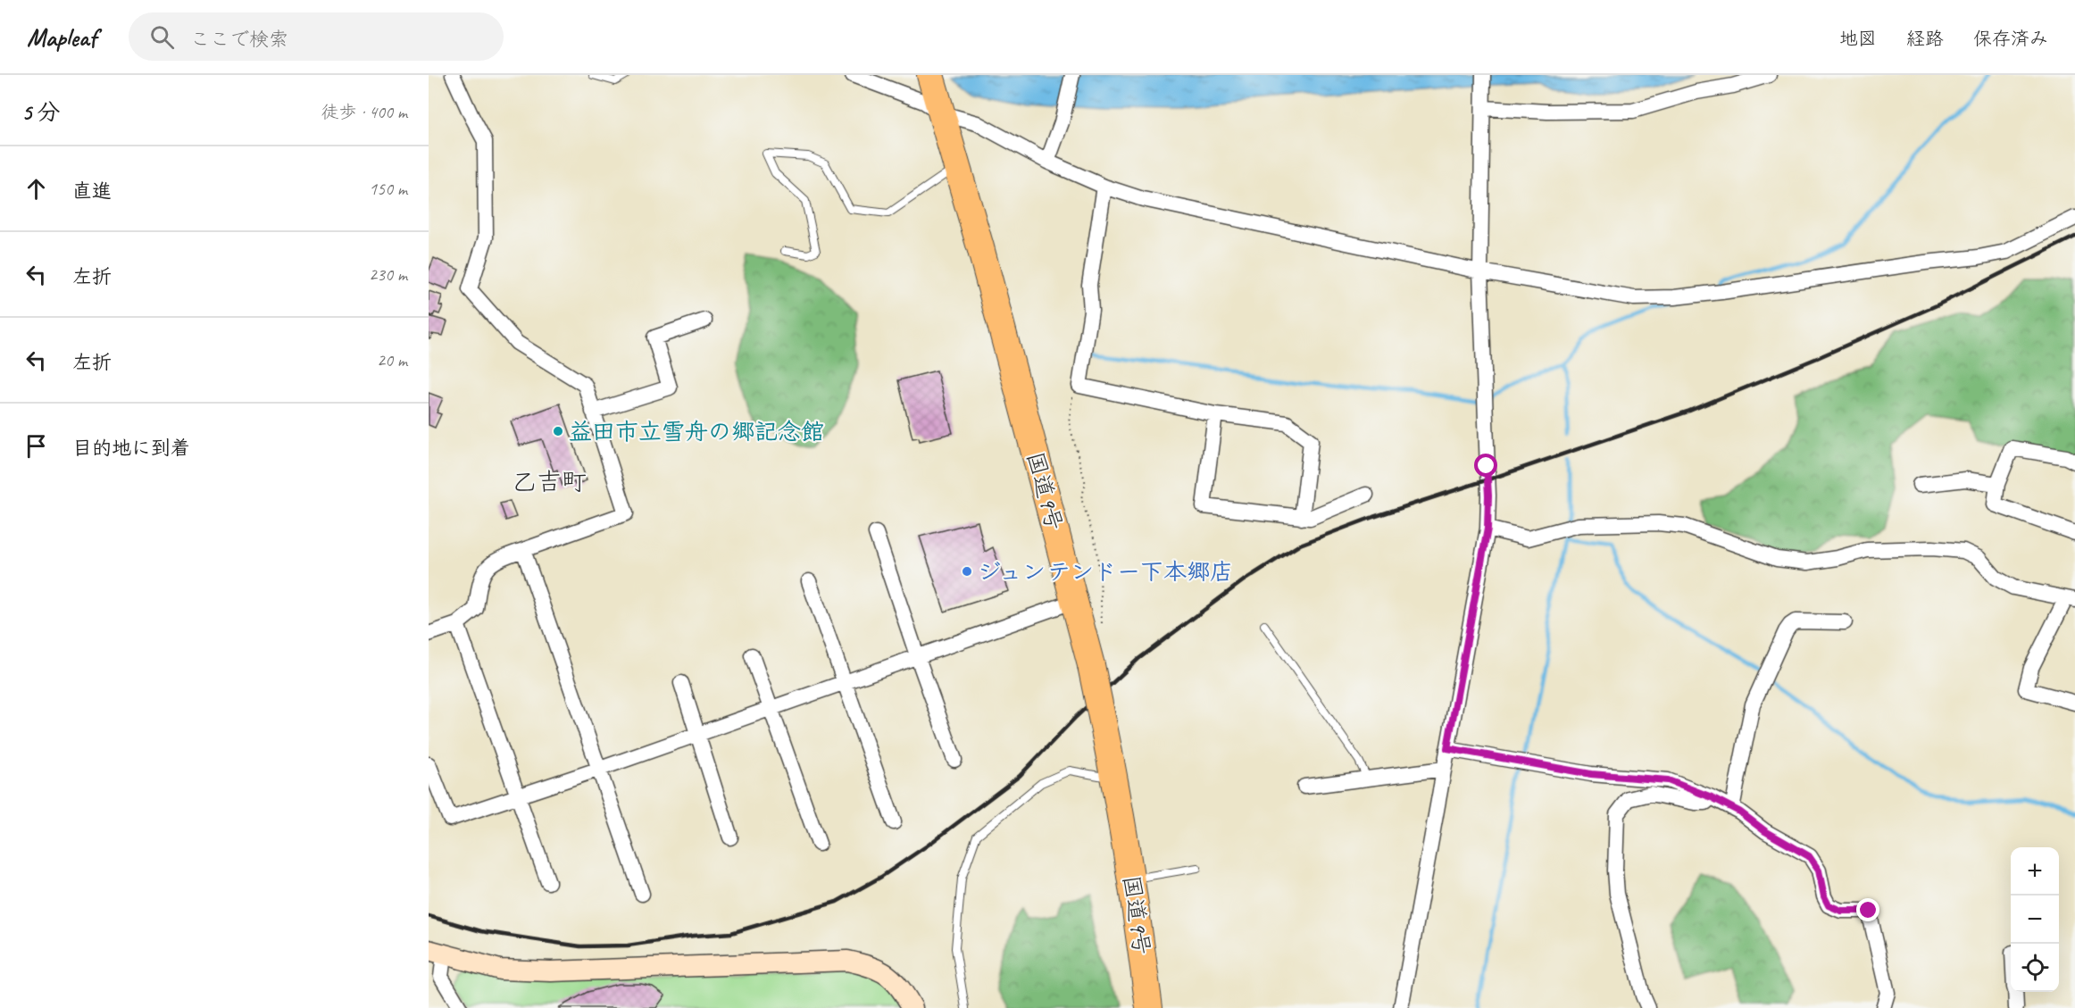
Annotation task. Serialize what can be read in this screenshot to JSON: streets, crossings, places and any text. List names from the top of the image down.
{
  "streets": {
    "highway": ["国道9号"]
  },
  "districts": ["乙吉町"],
  "places": ["益田市立雪舟の郷記念館", "ジュンテンドー下本郷店"],
  "page": {
    "header": "Mapleaf",
    "search": "ここで検索",
    "nav": ["地図", "経路", "保存済み"],
    "heading": ["5 分", "徒歩 · 400 m"],
    "list": [
      ["直進", "150 m"],
      ["左折", "230 m"],
      ["左折", "20 m"],
      "目的地に到着"
    ],
    "map_buttons": ["+", "−"]
  }
}
